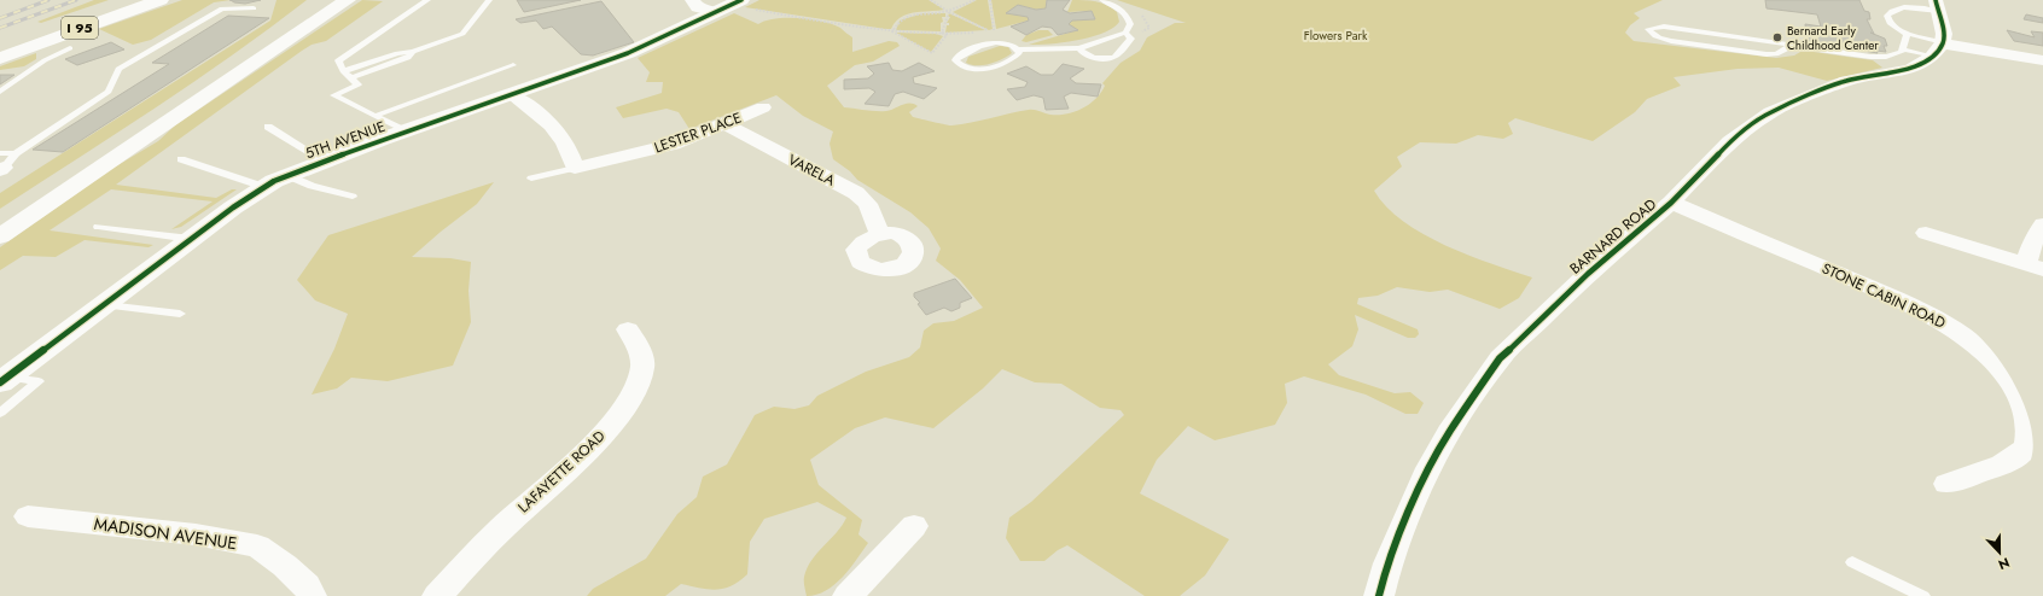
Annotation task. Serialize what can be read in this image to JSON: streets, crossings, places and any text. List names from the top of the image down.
{
  "streets": {
    "main road": ["I 95", "5TH AVENUE"],
    "street": [
      "LESTER PLACE",
      "VARELA",
      "BARNARD ROAD",
      "STONE CABIN ROAD",
      "LAFAYETTE ROAD",
      "MADISON AVENUE"
    ]
  },
  "crossings": [
    ["LESTER PLACE", "VARELA"],
    ["BARNARD ROAD", "STONE CABIN ROAD"]
  ],
  "parks": ["Flowers Park"],
  "places": ["Bernard Early Childhood Center"],
  "north": "bottom"
}
